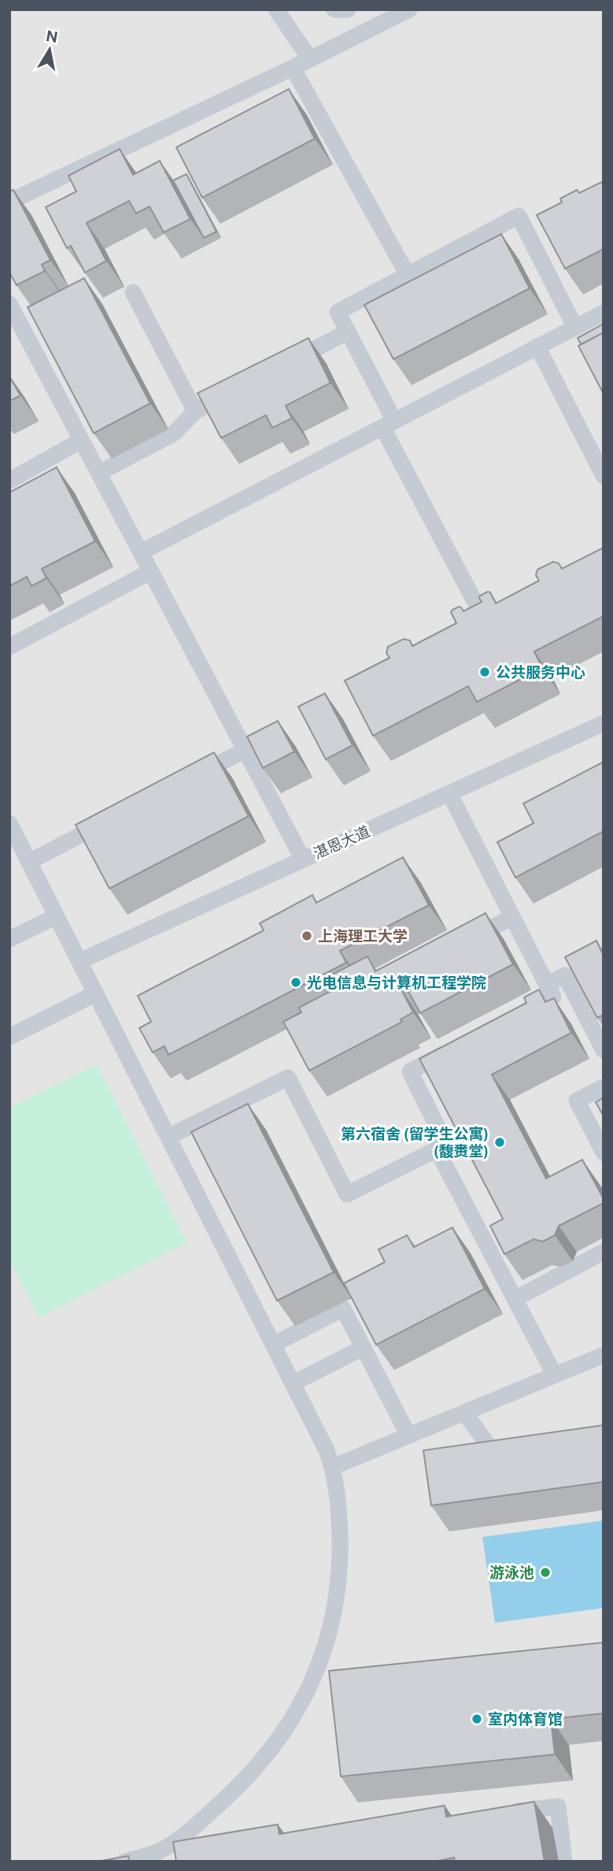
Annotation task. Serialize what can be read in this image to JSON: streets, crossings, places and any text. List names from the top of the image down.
{
  "streets": {
    "lane": ["湛恩大道"]
  },
  "places": [
    "公共服务中心",
    "上海理工大学",
    "光电信息与计算机工程学院",
    "第六宿舍 (留学生公寓) (馥赉堂)",
    "游泳池",
    "室内体育馆"
  ],
  "north": "top"
}
